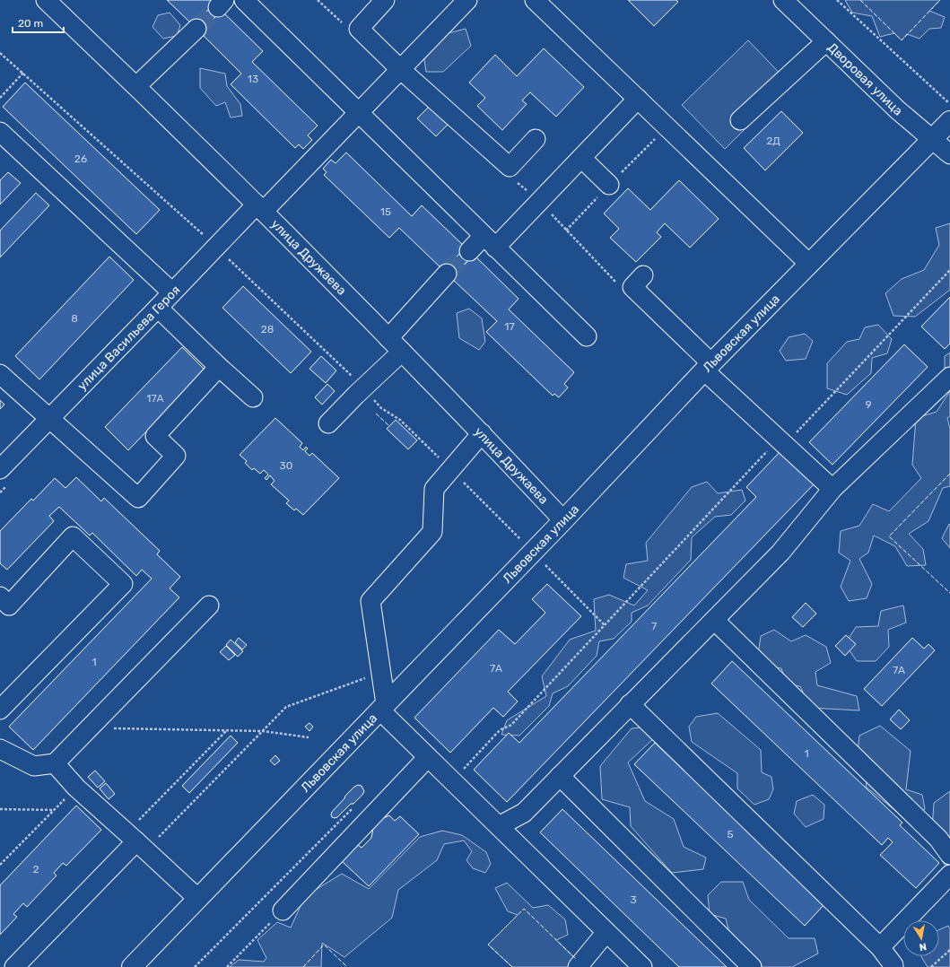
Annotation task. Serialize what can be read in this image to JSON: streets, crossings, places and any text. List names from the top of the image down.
{
  "streets": {
    "main road": ["Львовская улица"],
    "street": ["Дворовая улица", "улица Дружаева", "улица Васильева Героя"]
  },
  "crossings": [
    ["Дворовая улица", "Львовская улица"],
    ["улица Дружаева", "Львовская улица"],
    ["улица Дружаева", "улица Васильева Героя"]
  ],
  "house_numbers": [
    "13",
    "2Д",
    "26",
    "15",
    "8",
    "17",
    "28",
    "17А",
    "9",
    "30",
    "7",
    "1",
    "7А",
    "7А",
    "1",
    "5",
    "2",
    "3"
  ],
  "scale_bar": "20 m",
  "north": "bottom"
}
